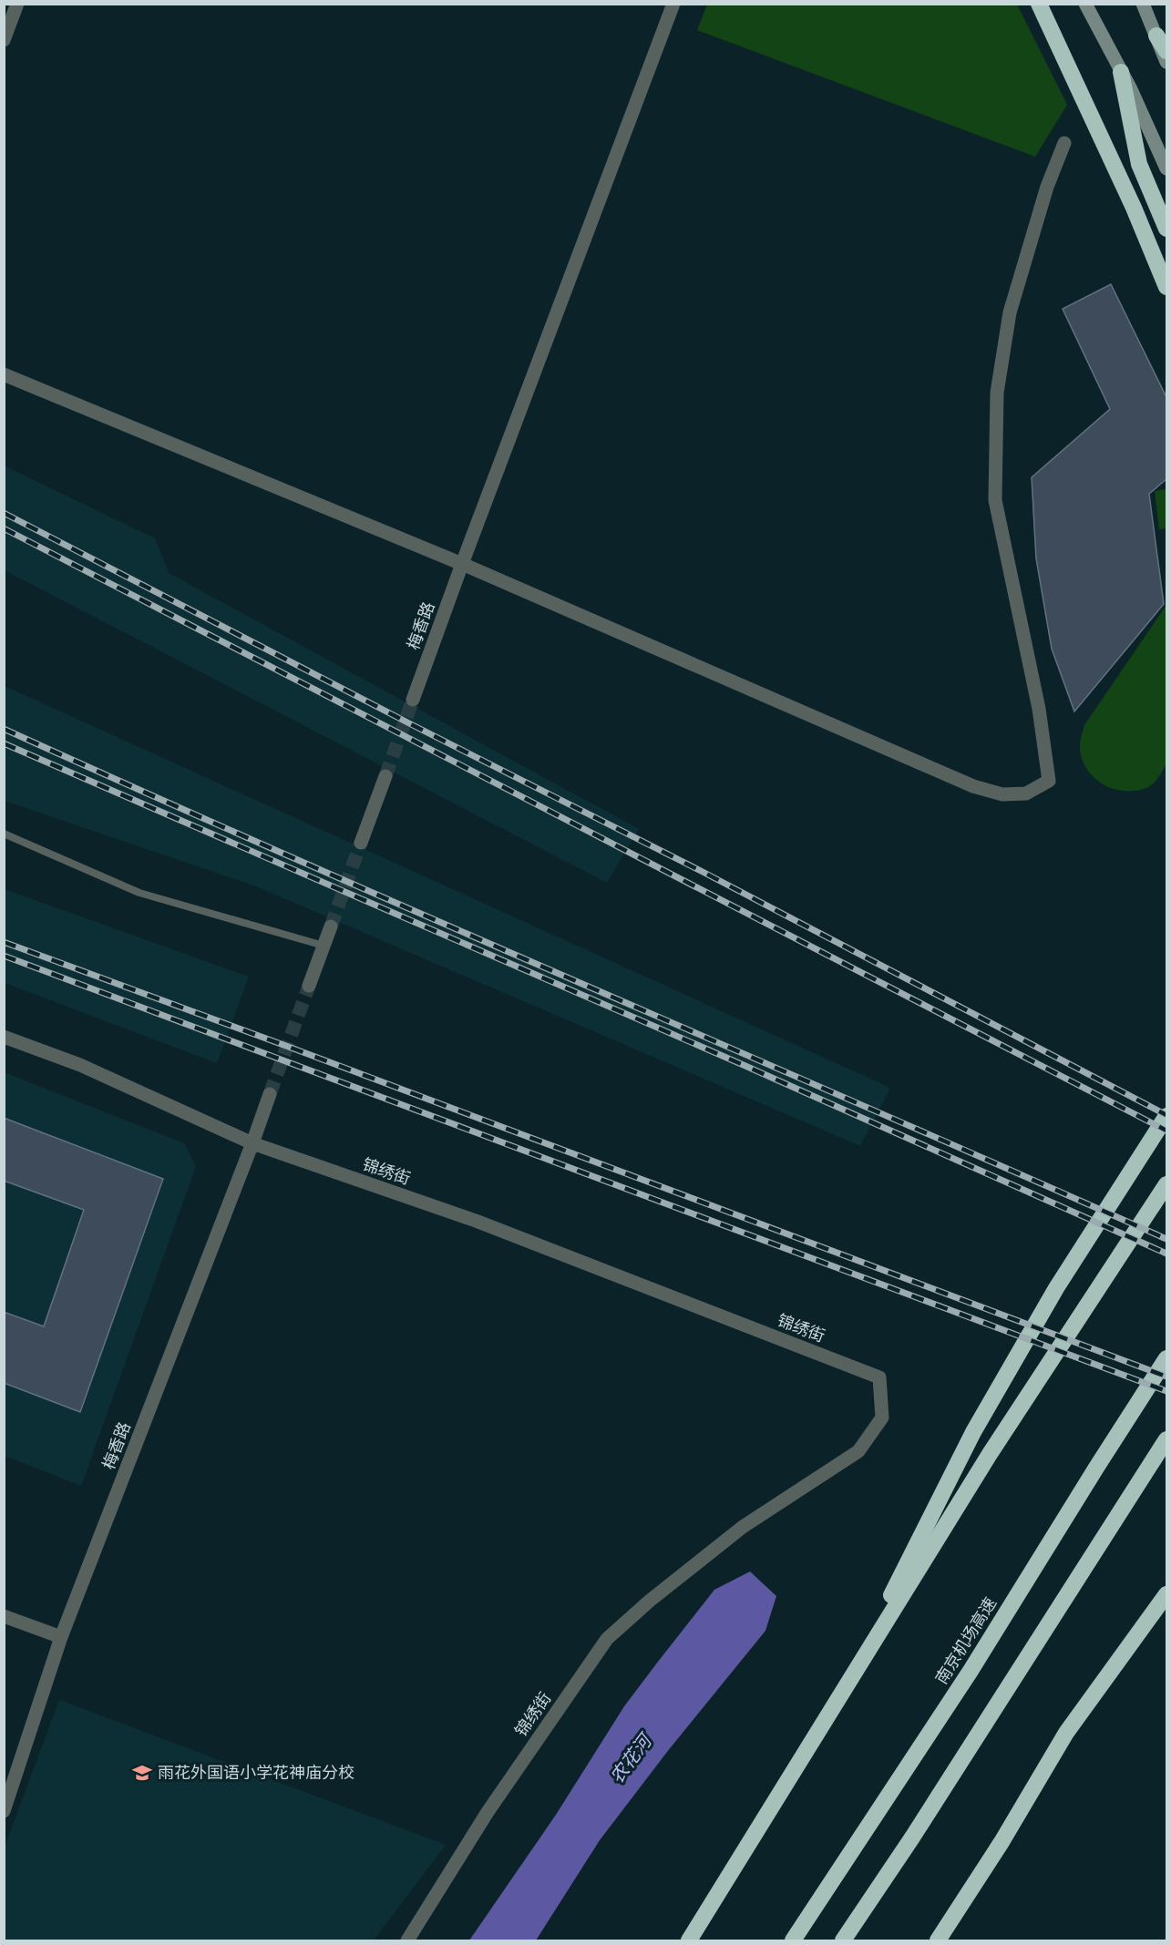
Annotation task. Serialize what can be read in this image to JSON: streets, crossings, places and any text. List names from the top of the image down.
{
  "streets": {
    "highway": ["南京机场高速"],
    "street": ["梅香路", "锦绣街"]
  },
  "crossings": [
    ["梅香路", "锦绣街"]
  ],
  "water": ["农花河"],
  "places": {
    "school or university": ["雨花外国语小学花神庙分校"]
  }
}
